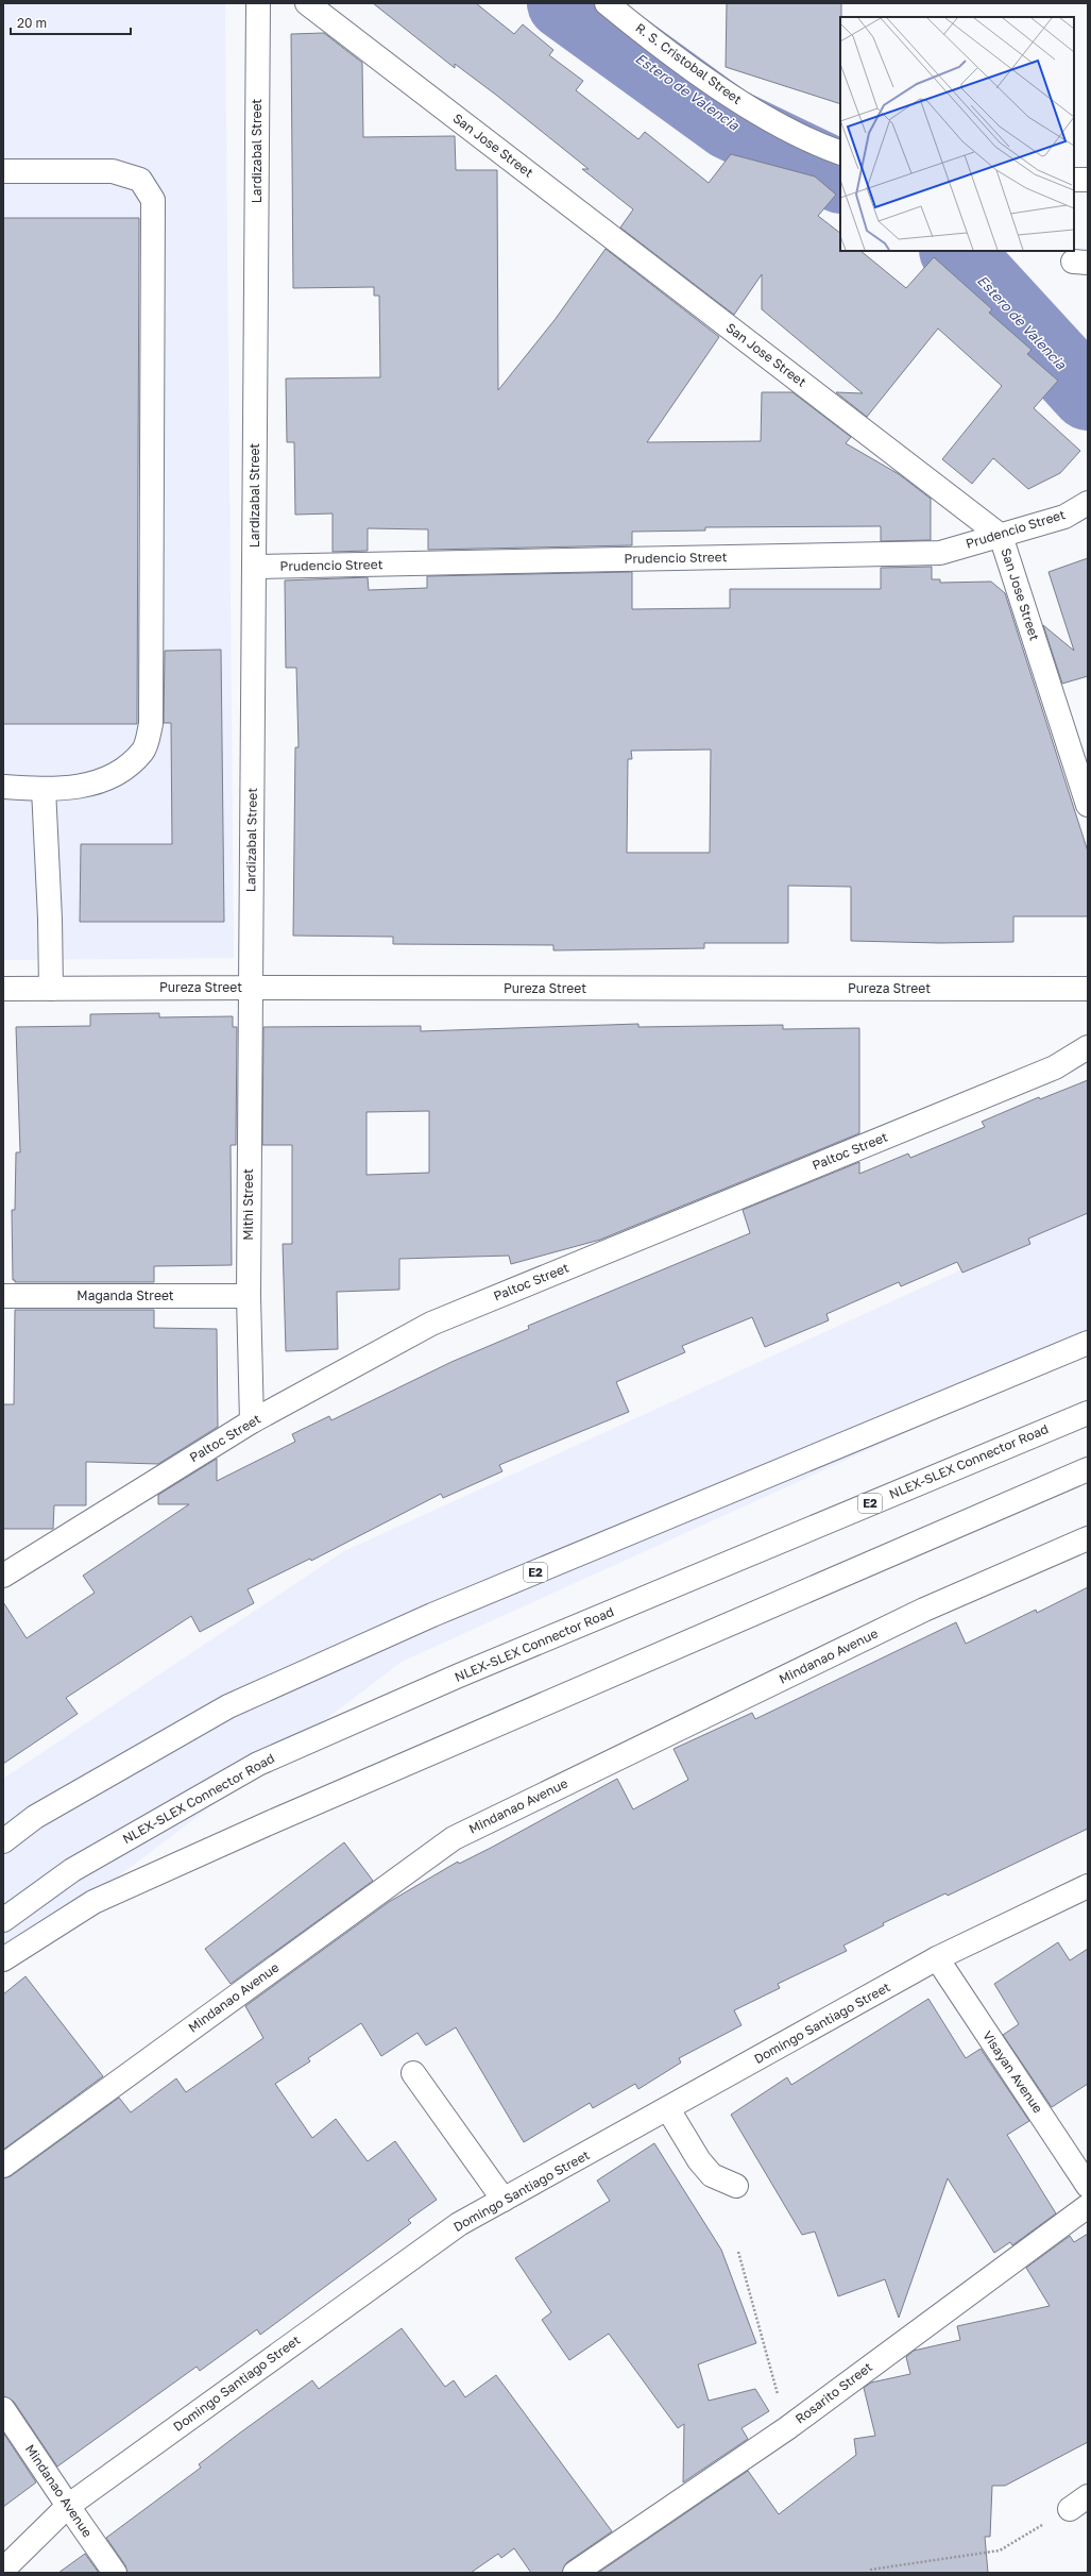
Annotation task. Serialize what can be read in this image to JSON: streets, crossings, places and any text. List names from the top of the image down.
{
  "streets": {
    "main road": [
      "R. S. Cristobal Street",
      "San Jose Street",
      "Lardizabal Street",
      "Prudencio Street",
      "Pureza Street",
      "Paltoc Street",
      "Mithi Street",
      "Maganda Street",
      "NLEX-SLEX Connector Road",
      "E2",
      "Mindanao Avenue",
      "Domingo Santiago Street",
      "Visayan Avenue",
      "Rosarito Street"
    ]
  },
  "crossings": [
    ["San Jose Street", "Prudencio Street"],
    ["Lardizabal Street", "Prudencio Street"],
    ["Lardizabal Street", "Pureza Street"],
    ["Lardizabal Street", "Mithi Street"],
    ["Pureza Street", "Mithi Street"],
    ["Paltoc Street", "Mithi Street"],
    ["Mithi Street", "Maganda Street"],
    ["Mindanao Avenue", "Domingo Santiago Street"],
    ["Domingo Santiago Street", "Visayan Avenue"]
  ],
  "water": ["Estero de Valencia"],
  "scale_bar": "20 m"
}
